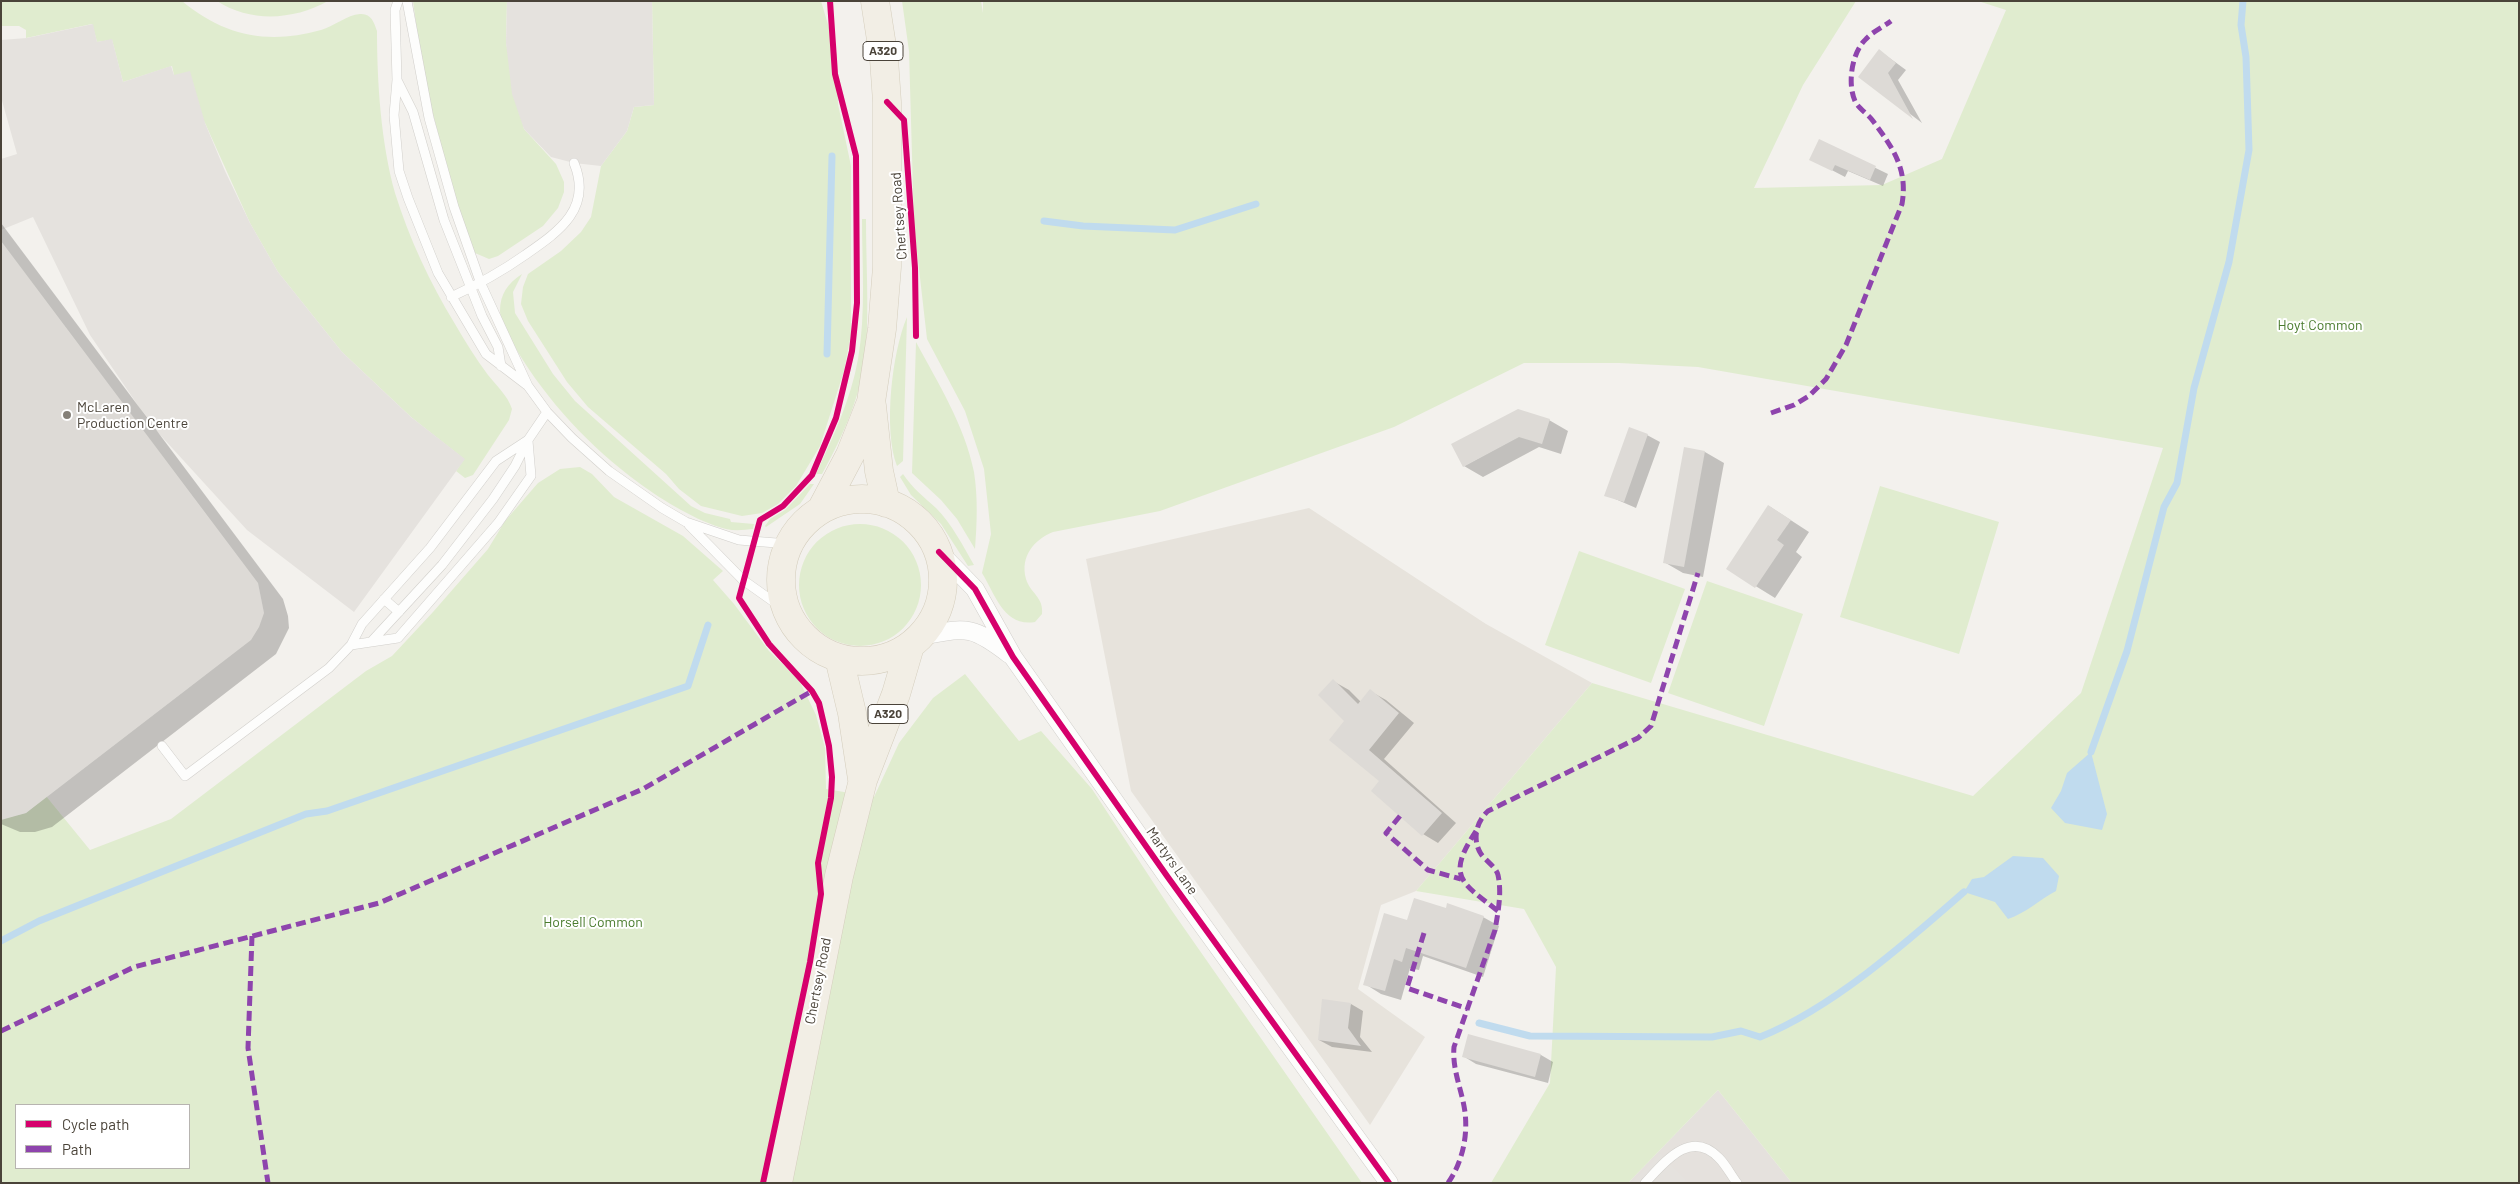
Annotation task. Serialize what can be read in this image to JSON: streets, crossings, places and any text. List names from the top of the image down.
{
  "streets": {
    "main road": ["A320", "Chertsey Road"],
    "street": ["Martyrs Lane"]
  },
  "crossings": [
    ["Chertsey Road", "Martyrs Lane"]
  ],
  "parks": ["Hoyt Common", "Horsell Common"],
  "places": ["McLaren Production Centre"],
  "legend": ["Cycle path", "Path"]
}
